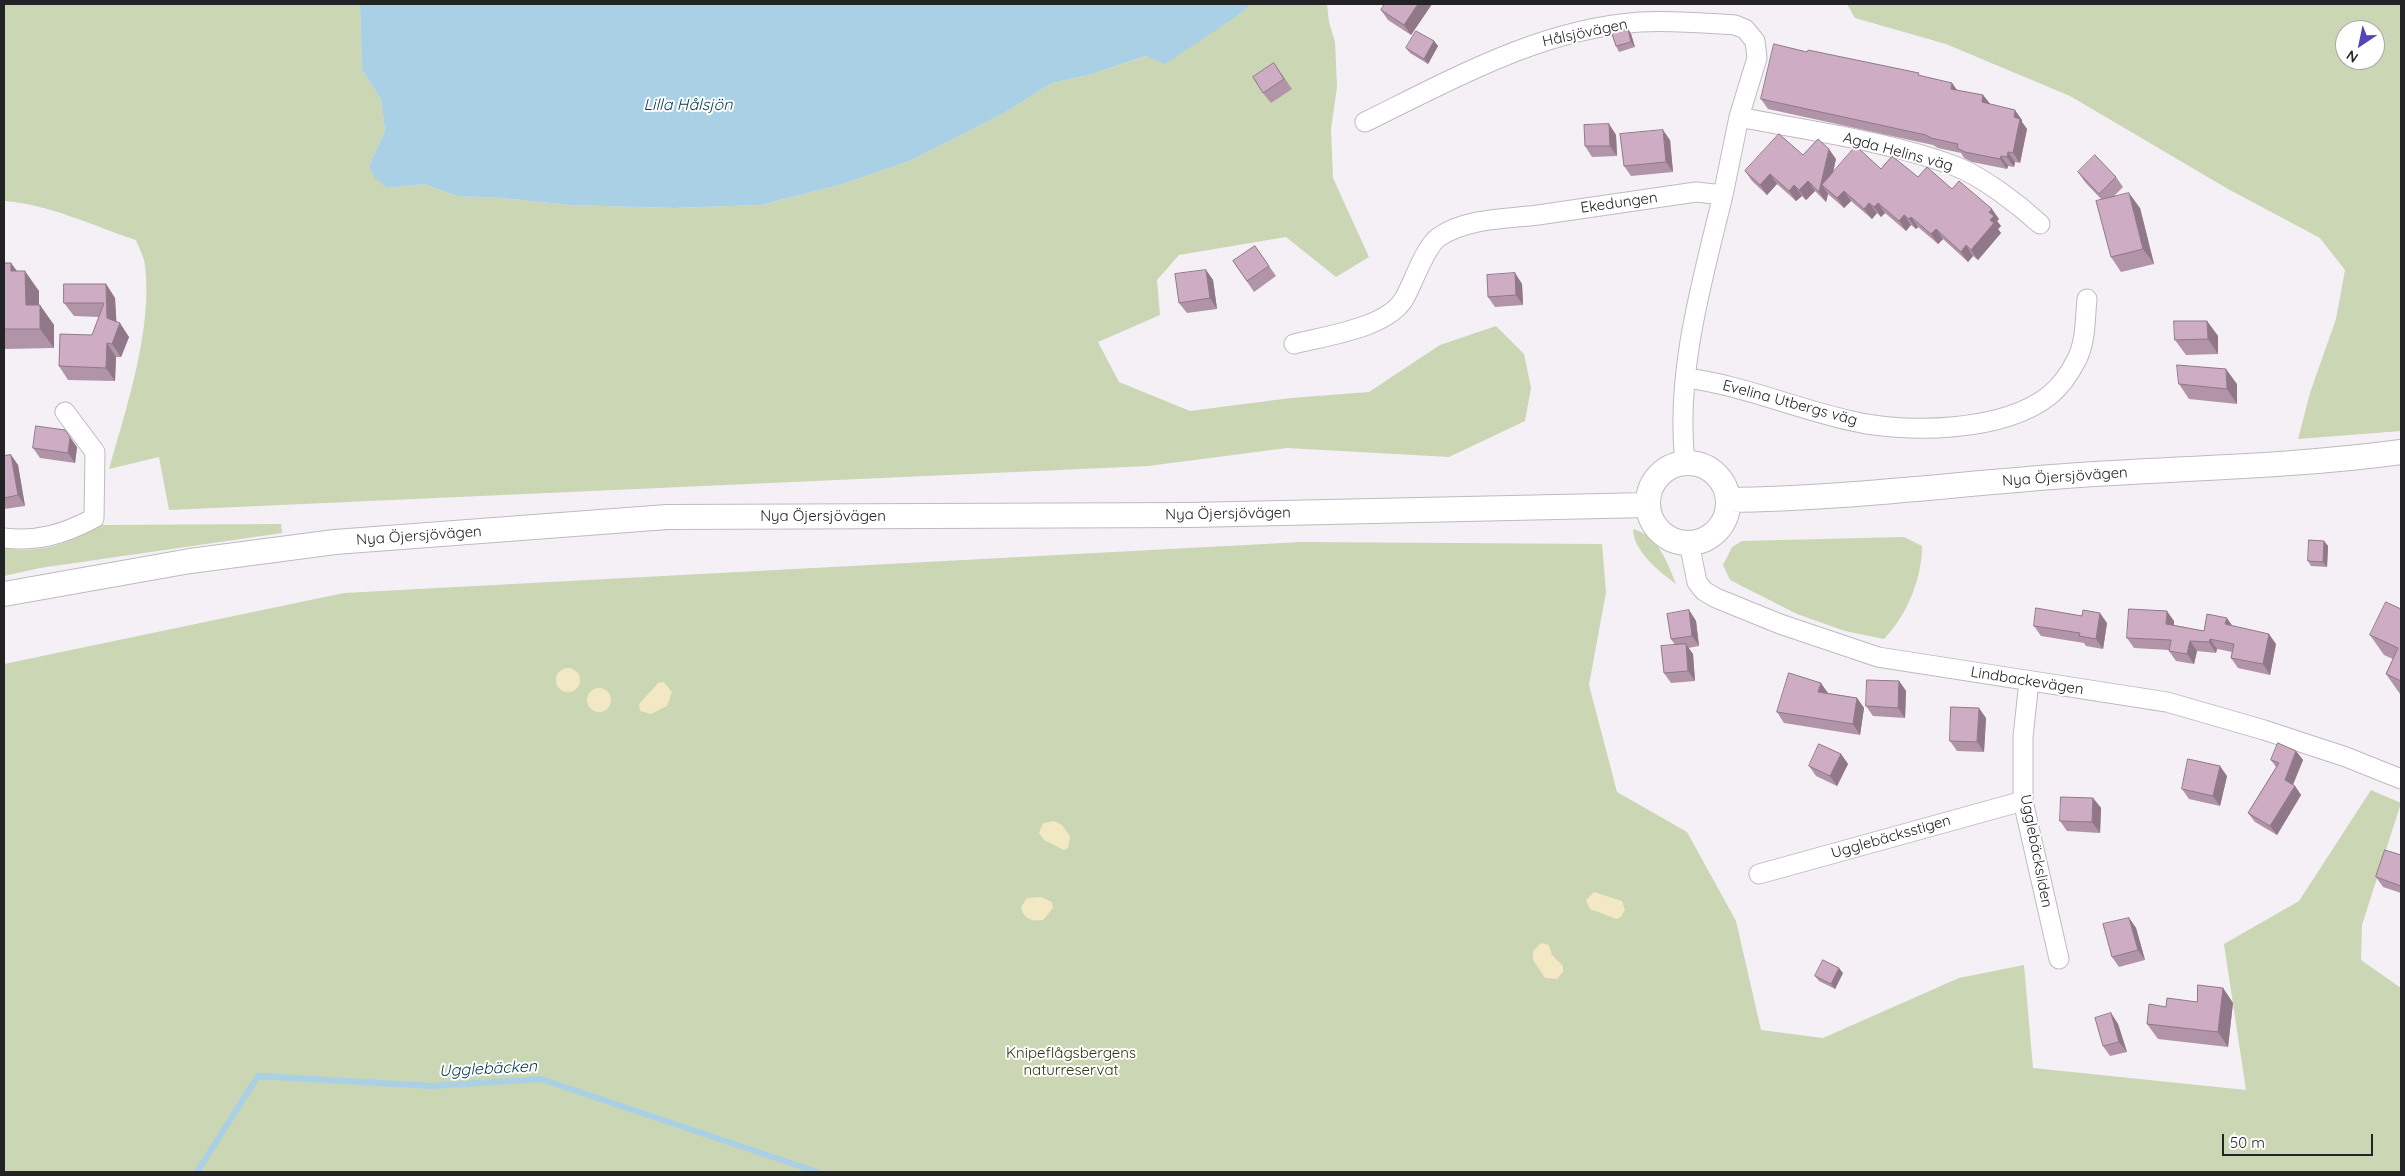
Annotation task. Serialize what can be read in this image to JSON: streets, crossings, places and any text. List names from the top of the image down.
{
  "streets": {
    "street": [
      "Hålsjövägen",
      "Agda Helins väg",
      "Ekedungen",
      "Evelina Utbergs väg",
      "Nya Öjersjövägen",
      "Lindbackevägen",
      "Ugglebäcksstigen",
      "Ugglebäcksliden"
    ]
  },
  "crossings": [
    ["Hålsjövägen", "Agda Helins väg"],
    ["Nya Öjersjövägen", "Lindbackevägen"],
    ["Lindbackevägen", "Ugglebäcksliden"],
    ["Ugglebäcksstigen", "Ugglebäcksliden"]
  ],
  "water": ["Lilla Hålsjön", "Ugglebäcken"],
  "parks": ["Knipeflågsbergens naturreservat"],
  "scale_bar": "50 m",
  "north": "bottom left"
}
